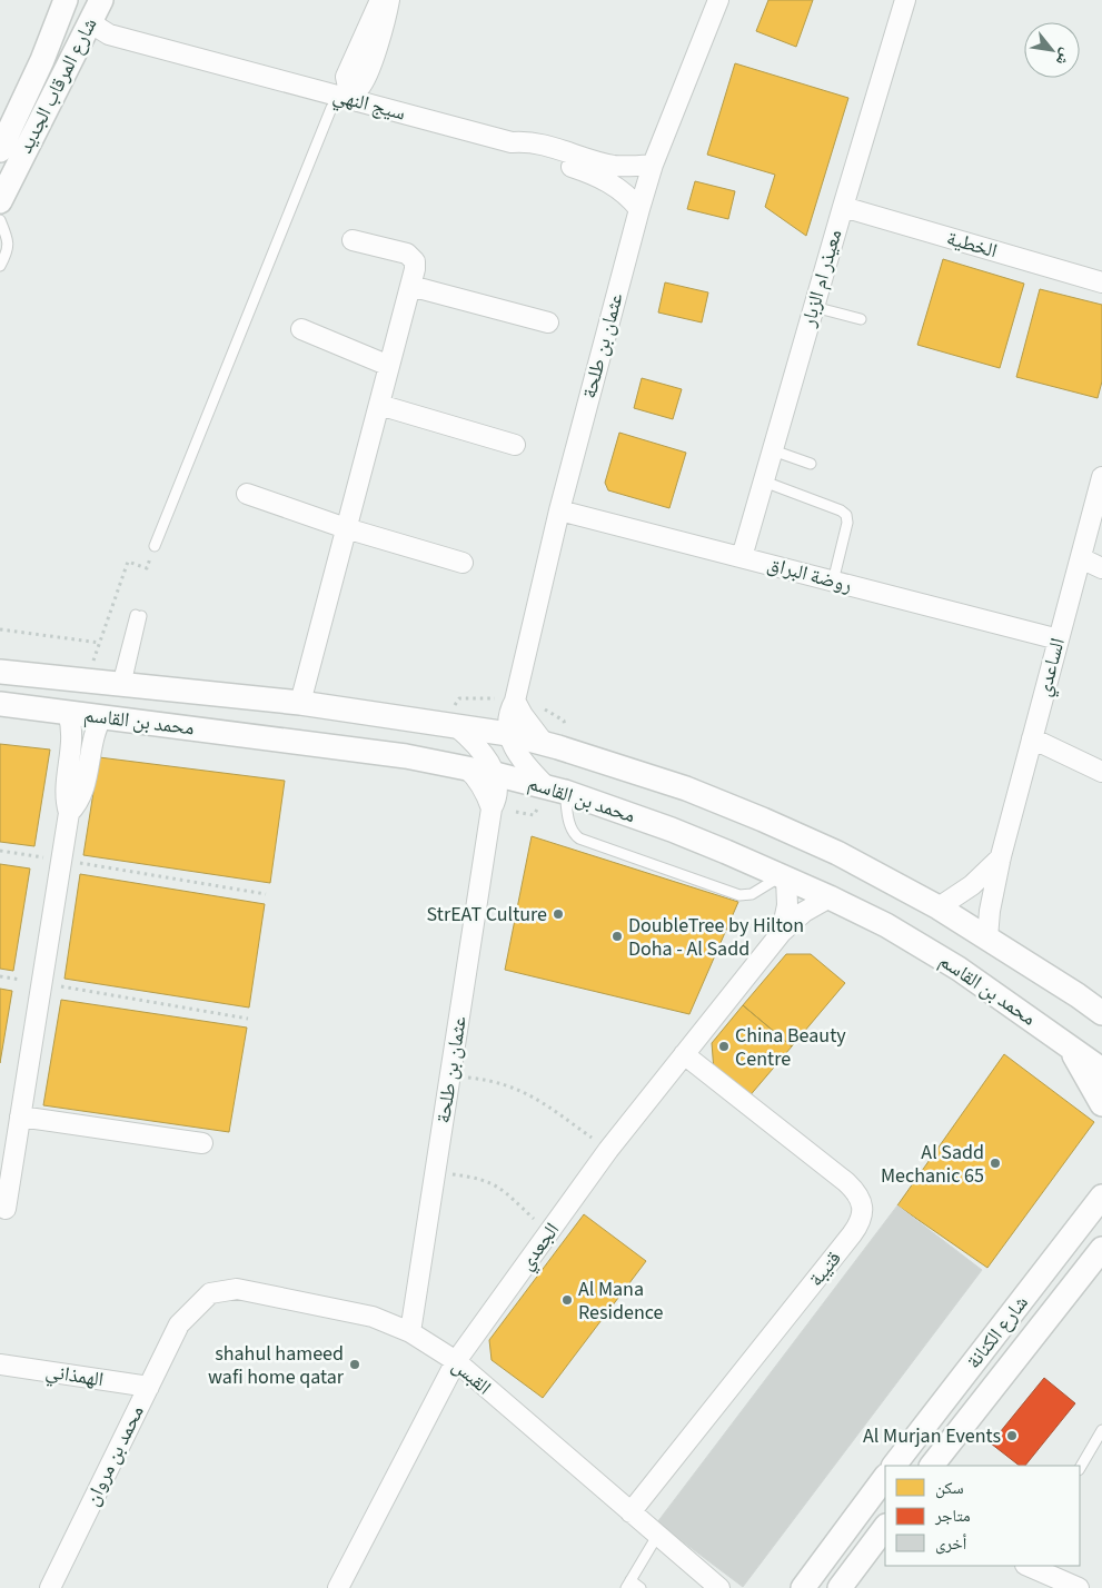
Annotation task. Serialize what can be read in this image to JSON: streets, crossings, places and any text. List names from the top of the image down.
{
  "streets": {
    "street": [
      "شارع المرقاب الجديد",
      "سيج النهي",
      "الخطية",
      "معيذر ام الزبار",
      "عثمان بن طلحة",
      "روضة البراق",
      "الساعدي",
      "محمد بن القاسم",
      "الجعدي",
      "قتيبة",
      "شارع الكنانة",
      "الهمذاني",
      "القبس",
      "محمد بن مروان"
    ]
  },
  "crossings": [
    ["شارع المرقاب الجديد", "سيج النهي"],
    ["سيج النهي", "عثمان بن طلحة"],
    ["الخطية", "معيذر ام الزبار"],
    ["معيذر ام الزبار", "روضة البراق"],
    ["عثمان بن طلحة", "روضة البراق"],
    ["عثمان بن طلحة", "محمد بن القاسم"],
    ["عثمان بن طلحة", "القبس"],
    ["روضة البراق", "الساعدي"],
    ["الساعدي", "محمد بن القاسم"],
    ["محمد بن القاسم", "الجعدي"],
    ["الجعدي", "قتيبة"],
    ["الجعدي", "القبس"],
    ["قتيبة", "القبس"],
    ["الهمذاني", "محمد بن مروان"],
    ["القبس", "محمد بن مروان"]
  ],
  "places": [
    "StrEAT Culture",
    "DoubleTree by Hilton Doha - Al Sadd",
    "China Beauty Centre",
    "Al Sadd Mechanic 65",
    "Al Mana Residence",
    "shahul hameed wafi home qatar",
    "Al Murjan Events"
  ],
  "legend": ["سكن", "متاجر", "أخرى"],
  "north": "bottom right"
}
